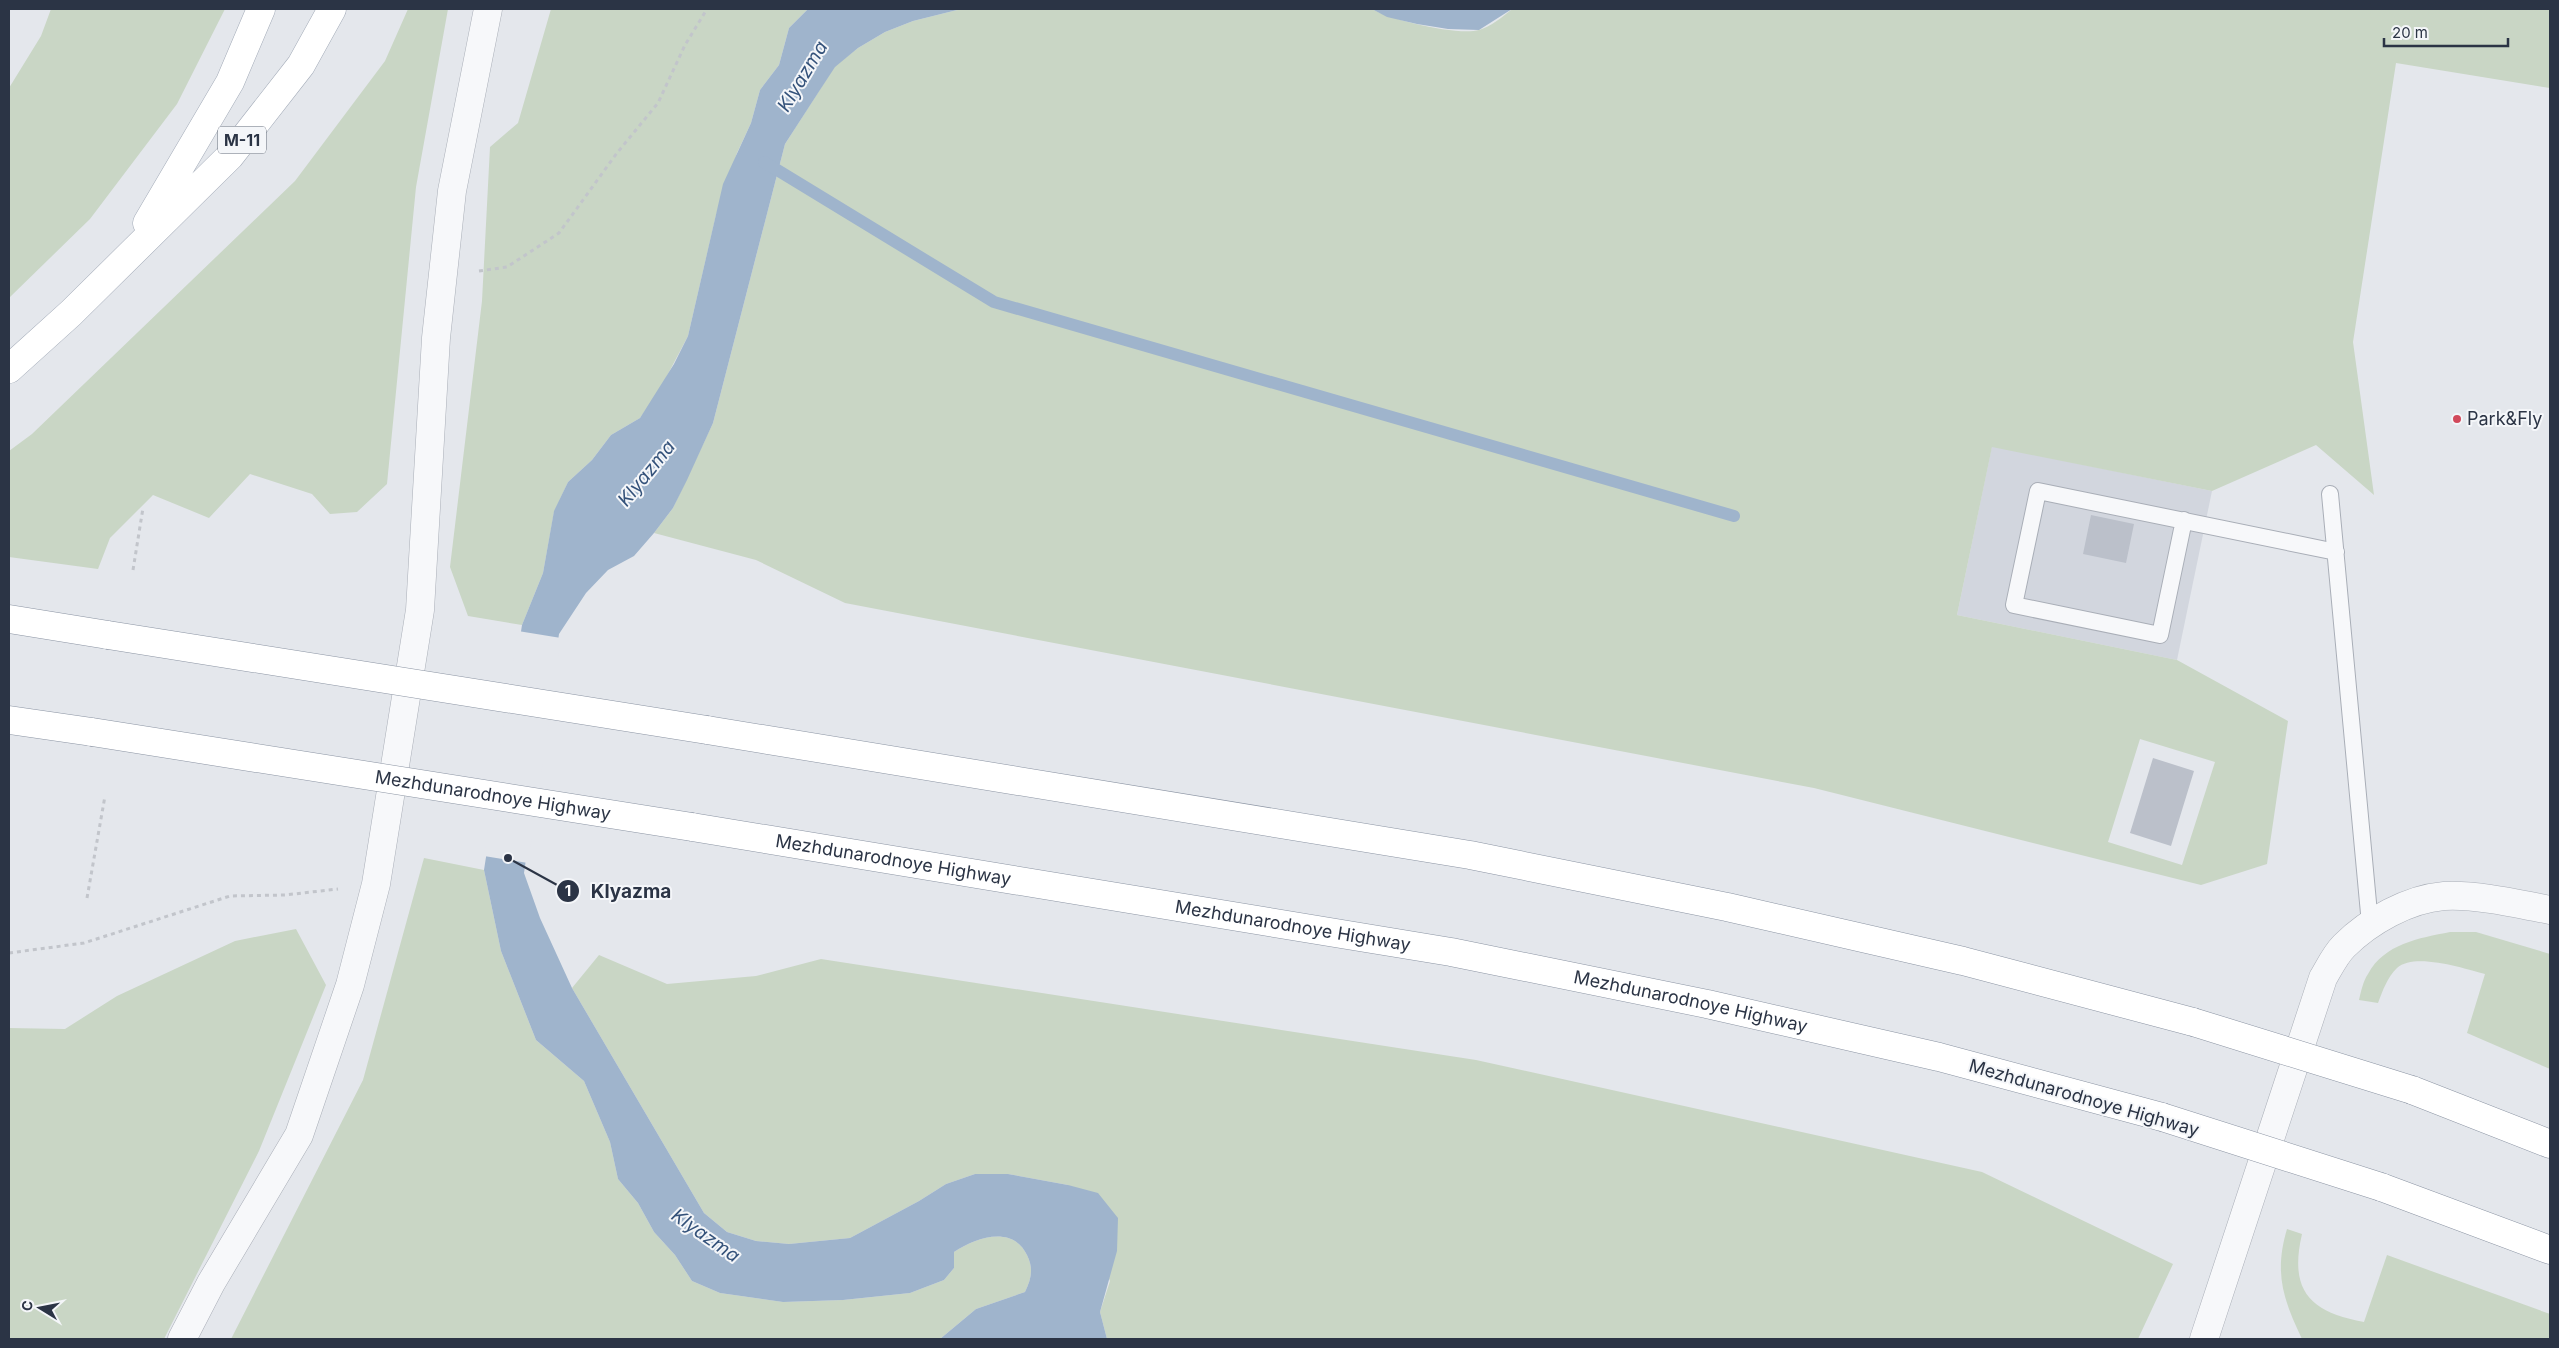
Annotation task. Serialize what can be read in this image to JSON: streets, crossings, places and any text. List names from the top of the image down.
{
  "streets": {
    "main road": ["М-11", "Mezhdunarodnoye Highway"]
  },
  "water": ["Klyazma"],
  "places": ["Park&Fly", "Klyazma"],
  "scale_bar": "20 m",
  "north": "left"
}
